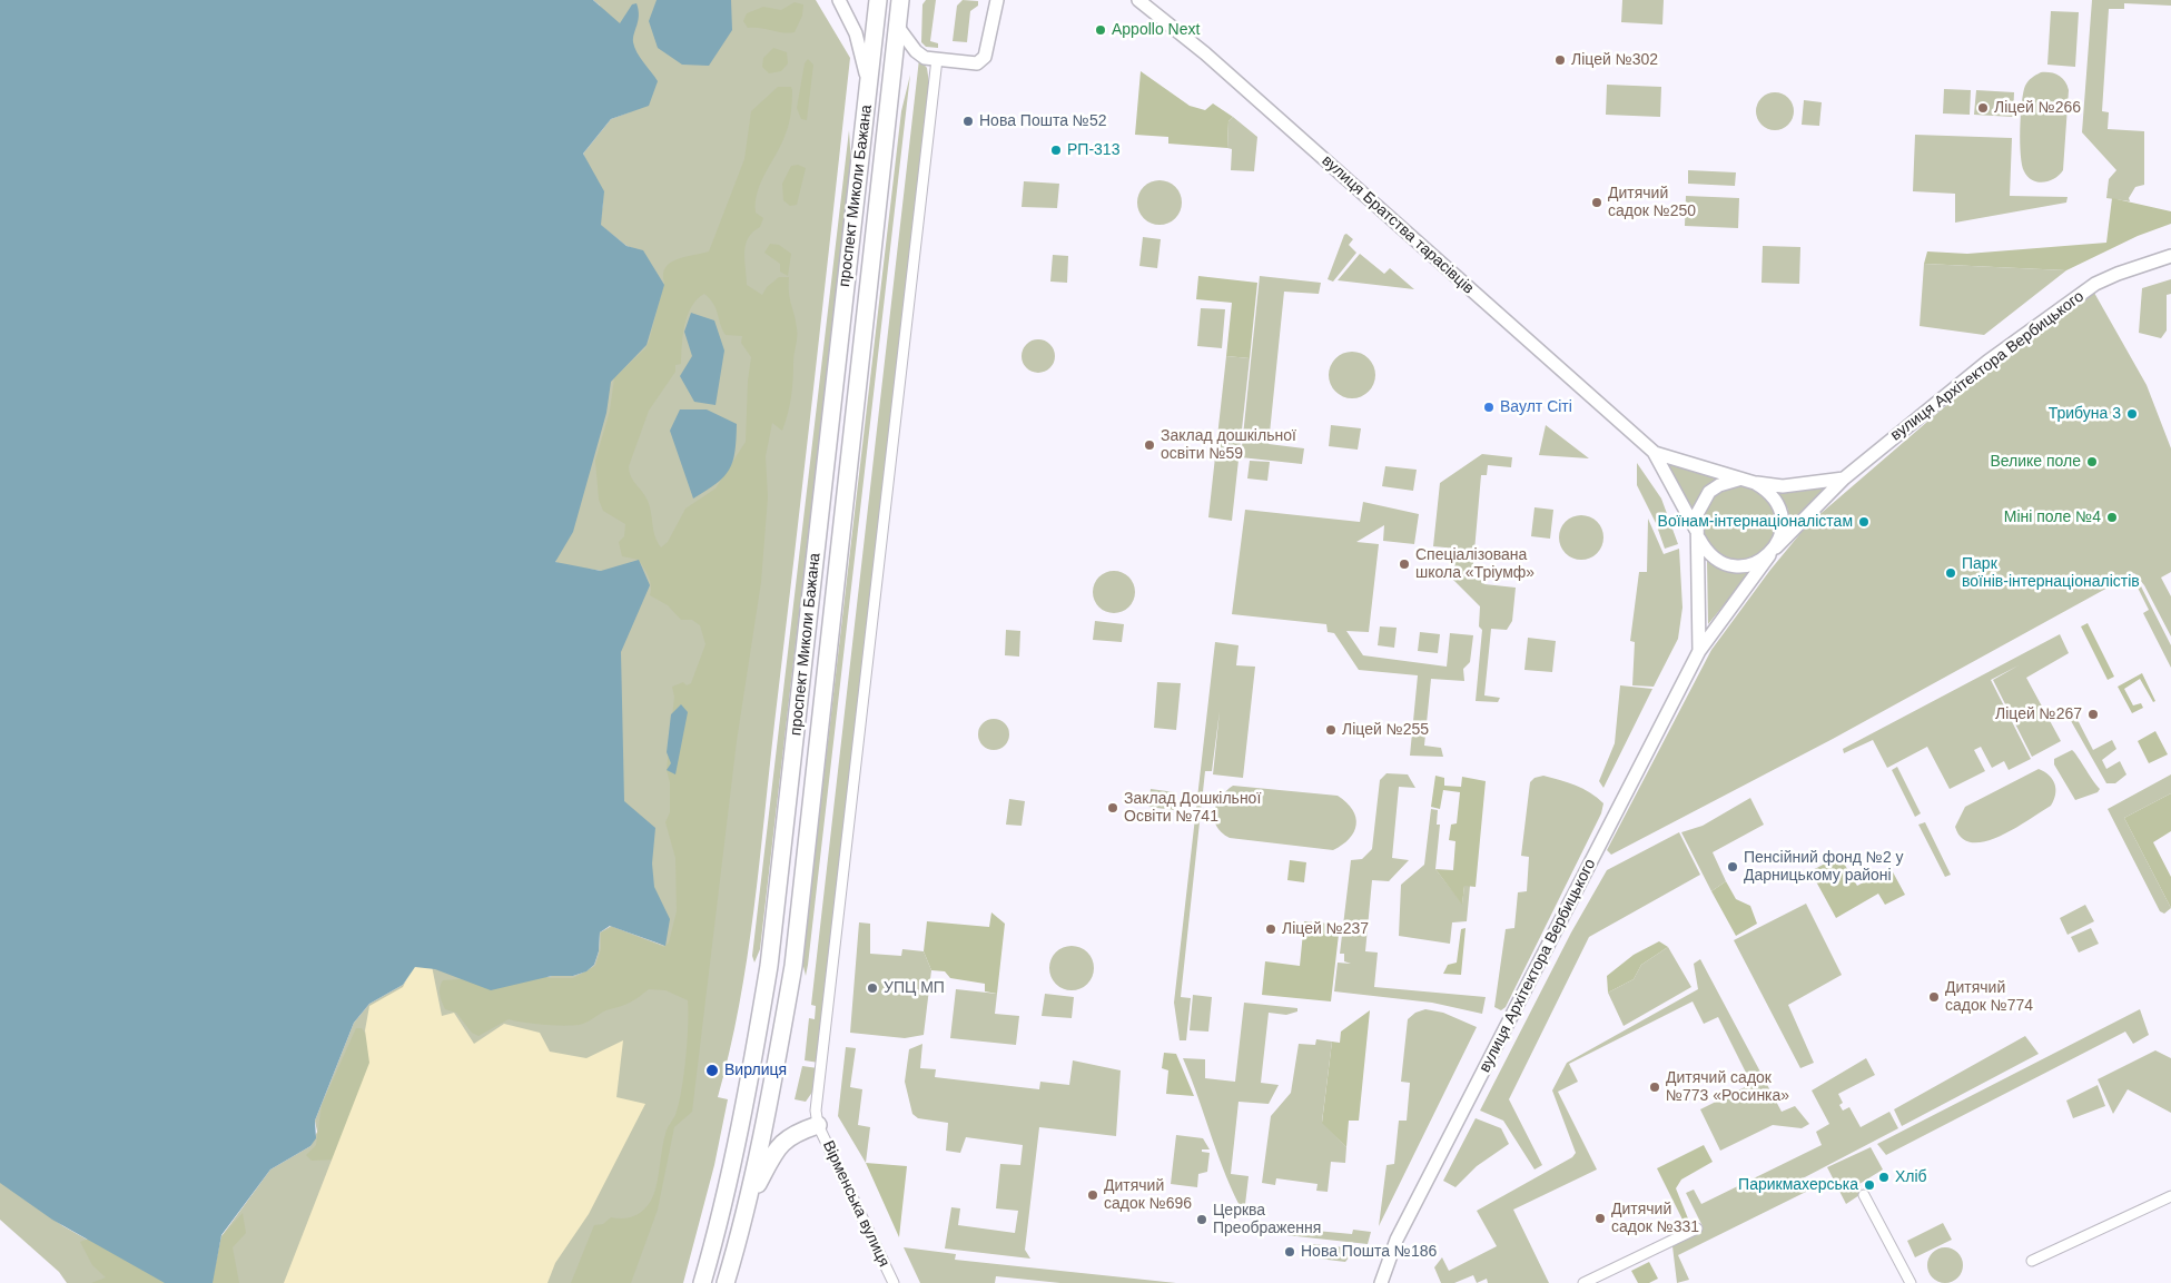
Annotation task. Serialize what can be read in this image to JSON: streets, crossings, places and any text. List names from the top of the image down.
{
  "streets": {
    "highway": ["проспект Миколи Бажана"],
    "street": ["вулиця Братства тарасівців", "вулиця Архітектора Вербицького", "Вірменська вулиця"]
  },
  "crossings": [
    ["вулиця Братства тарасівців", "вулиця Архітектора Вербицького"]
  ],
  "places": [
    "Appollo Next",
    "Ліцей №302",
    "Ліцей №266",
    "Нова Пошта №52",
    "РП-313",
    "Дитячий садок №250",
    "Ваулт Сіті",
    "Трибуна 3",
    "Заклад дошкільної освіти №59",
    "Велике поле",
    "Міні поле №4",
    "Воїнам-інтернаціоналістам",
    "Спеціалізована школа «Тріумф»",
    "Парк воїнів-інтернаціоналістів",
    "Ліцей №267",
    "Ліцей №255",
    "Заклад Дошкільної Освіти №741",
    "Пенсійний фонд №2 у Дарницькому районі",
    "Ліцей №237",
    "УПЦ МП",
    "Дитячий садок №774",
    "Вирлиця",
    "Дитячий садок №773 «Росинка»",
    "Хліб",
    "Парикмахерська",
    "Дитячий садок №696",
    "Дитячий садок №331",
    "Церква Преображення",
    "Нова Пошта №186"
  ]
}
